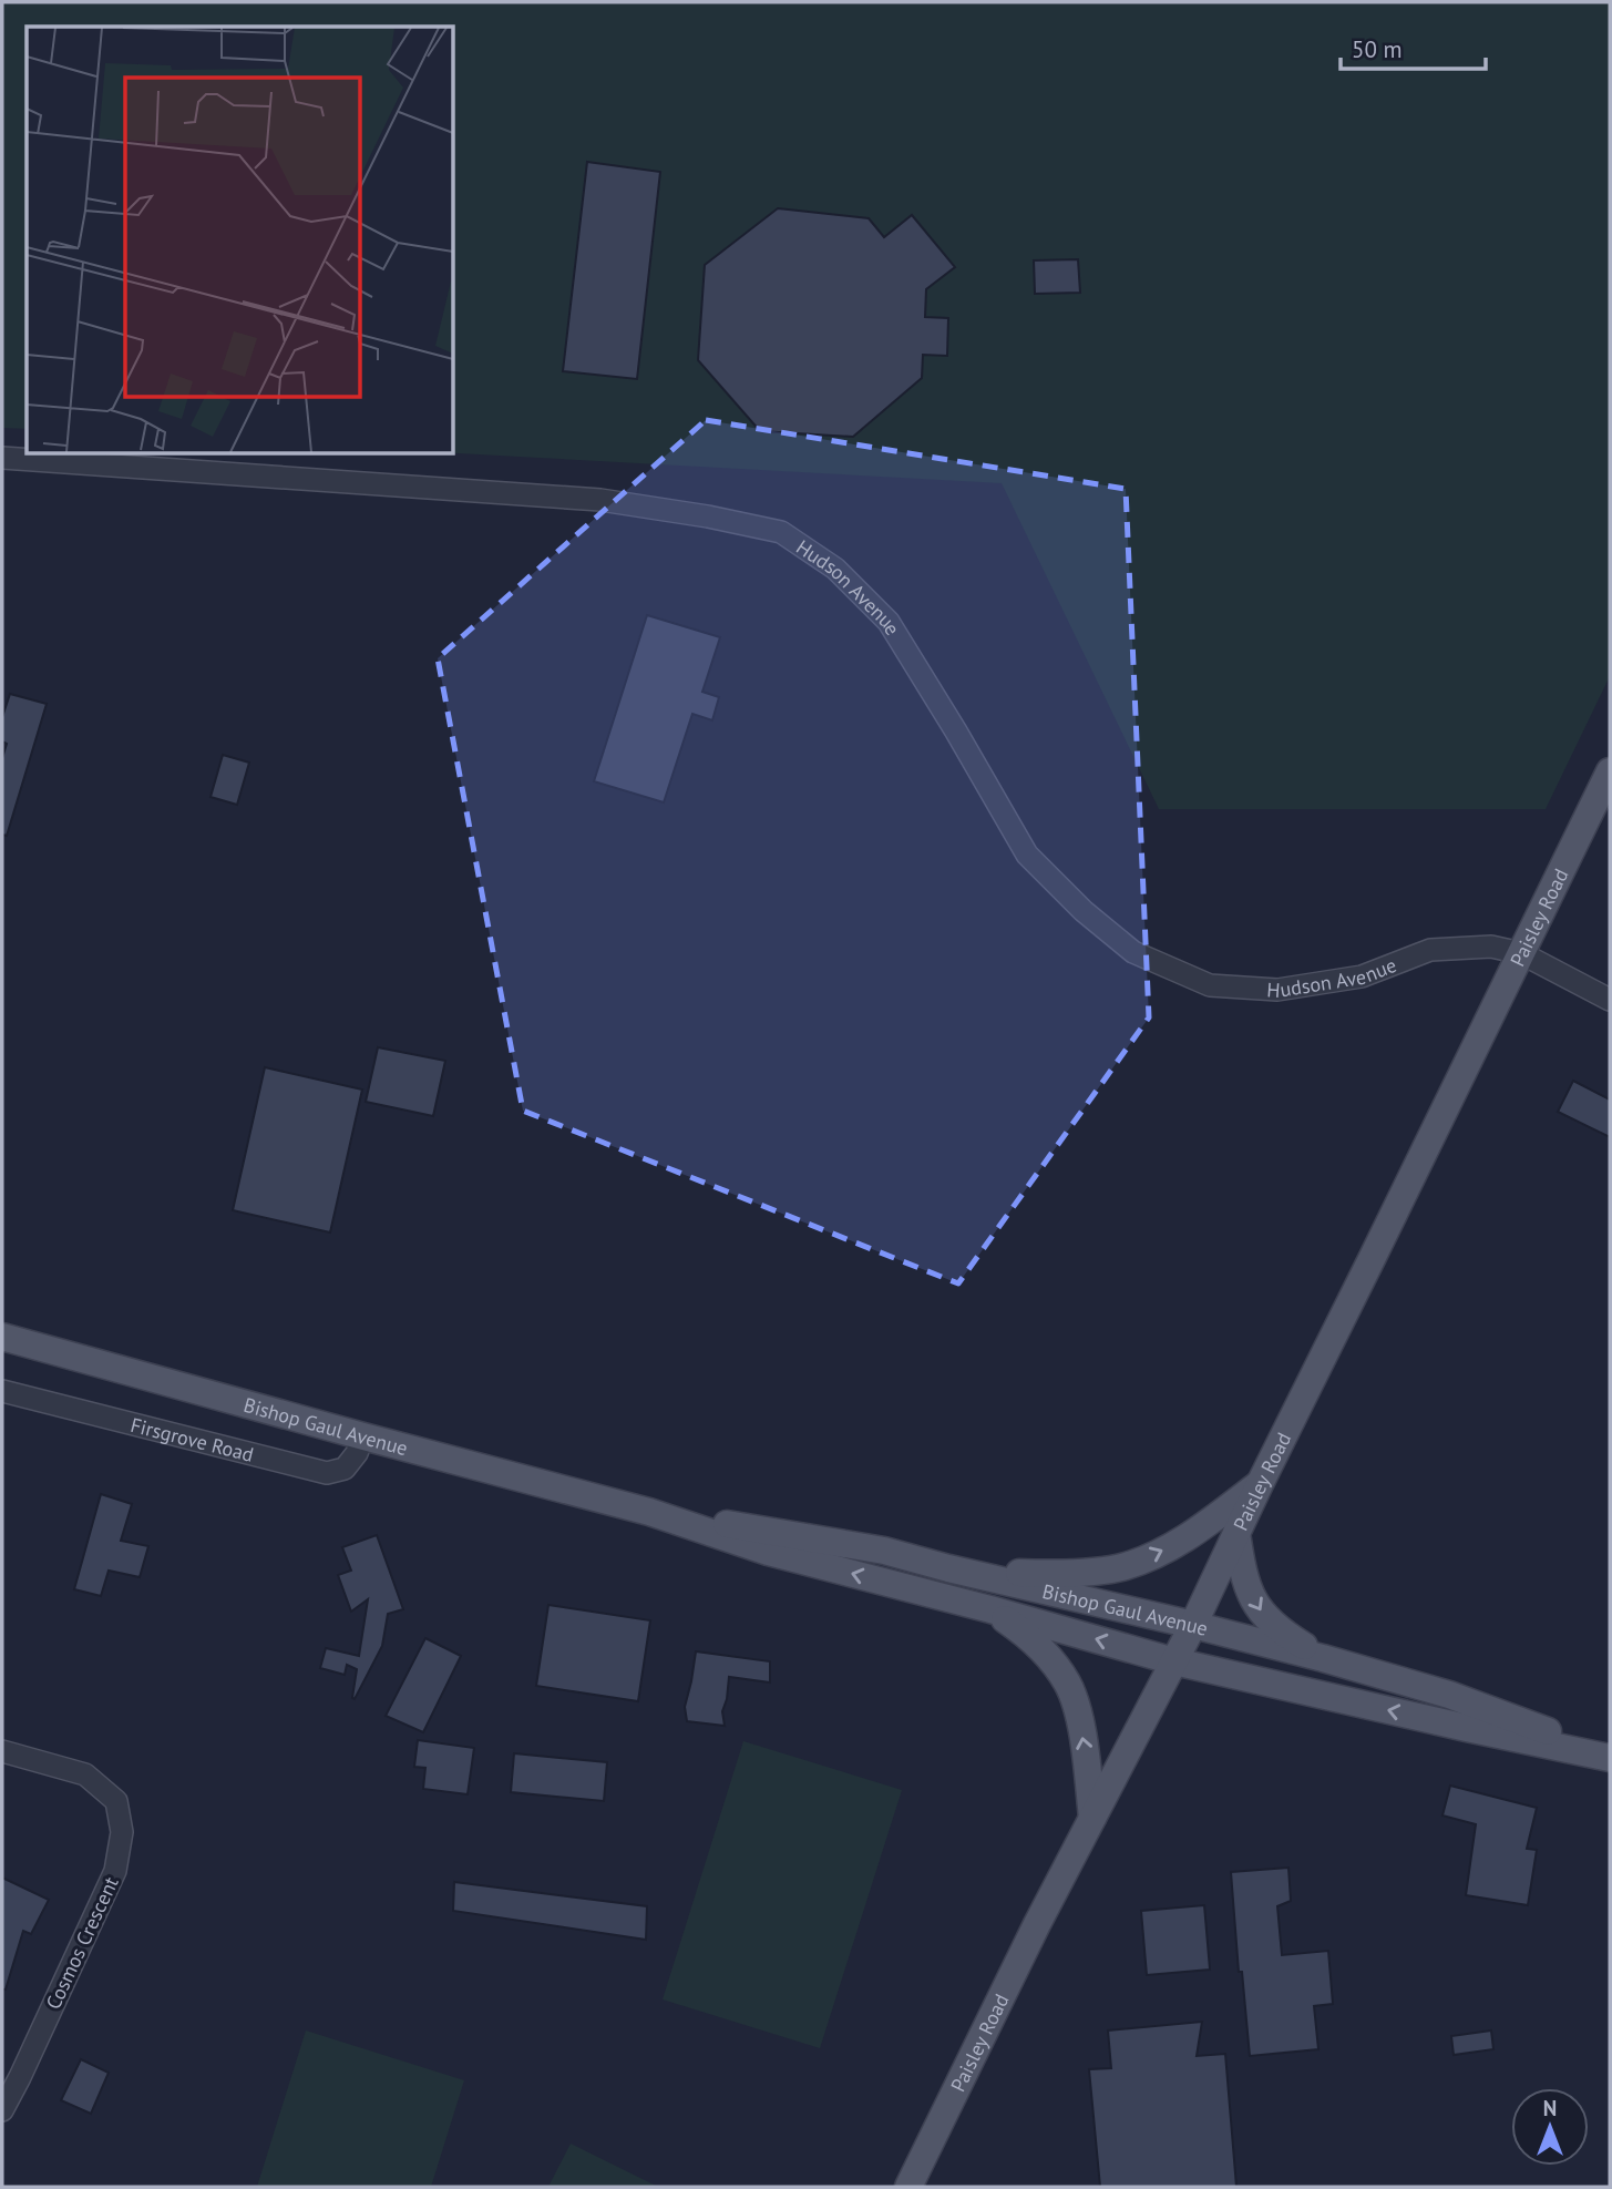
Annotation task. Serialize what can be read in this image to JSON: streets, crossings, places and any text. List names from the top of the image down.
{
  "streets": {
    "main road": ["Paisley Road", "Bishop Gaul Avenue"],
    "street": ["Hudson Avenue", "Firsgrove Road", "Cosmos Crescent"]
  },
  "crossings": [
    ["Hudson Avenue", "Paisley Road"],
    ["Paisley Road", "Bishop Gaul Avenue"],
    ["Bishop Gaul Avenue", "Firsgrove Road"]
  ],
  "scale_bar": "50 m",
  "north": "top"
}
